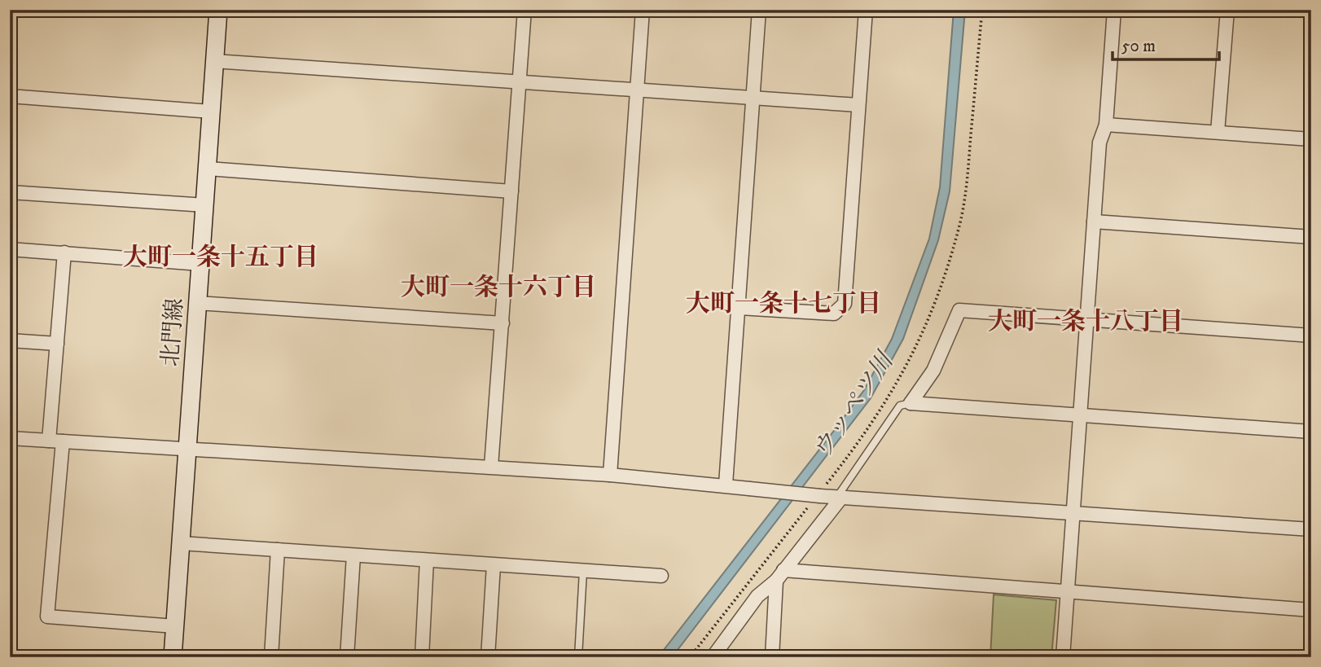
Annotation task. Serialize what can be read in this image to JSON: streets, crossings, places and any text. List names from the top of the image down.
{
  "streets": {
    "street": ["北門線"]
  },
  "districts": [
    "大町一条十五丁目",
    "大町一条十六丁目",
    "大町一条十七丁目",
    "大町一条十八丁目"
  ],
  "water": ["ウッペツ川"],
  "scale_bar": "50 m"
}
